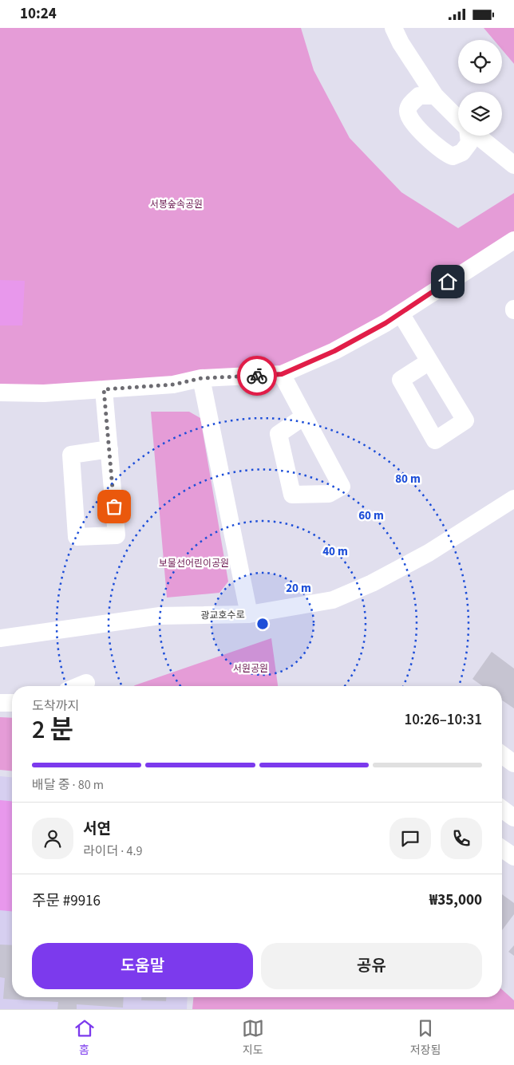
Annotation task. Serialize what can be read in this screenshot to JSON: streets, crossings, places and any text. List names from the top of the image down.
{
  "streets": {
    "street": ["광교호수로"]
  },
  "parks": ["서봉숲속공원", "보물선어린이공원", "서원공원"],
  "page": {
    "status": "10:24",
    "heading": ["2 분", "도착까지", "10:26–10:31"],
    "panel": [
      "서연",
      "라이더 · 4.9",
      "주문 #9916",
      "₩35,000"
    ],
    "bar": "배달 중 · 80 m",
    "buttons": ["도움말", "공유"],
    "tabs": ["홈", "지도", "저장됨"]
  },
  "rings": [
    "80 m",
    "60 m",
    "40 m",
    "20 m"
  ]
}
